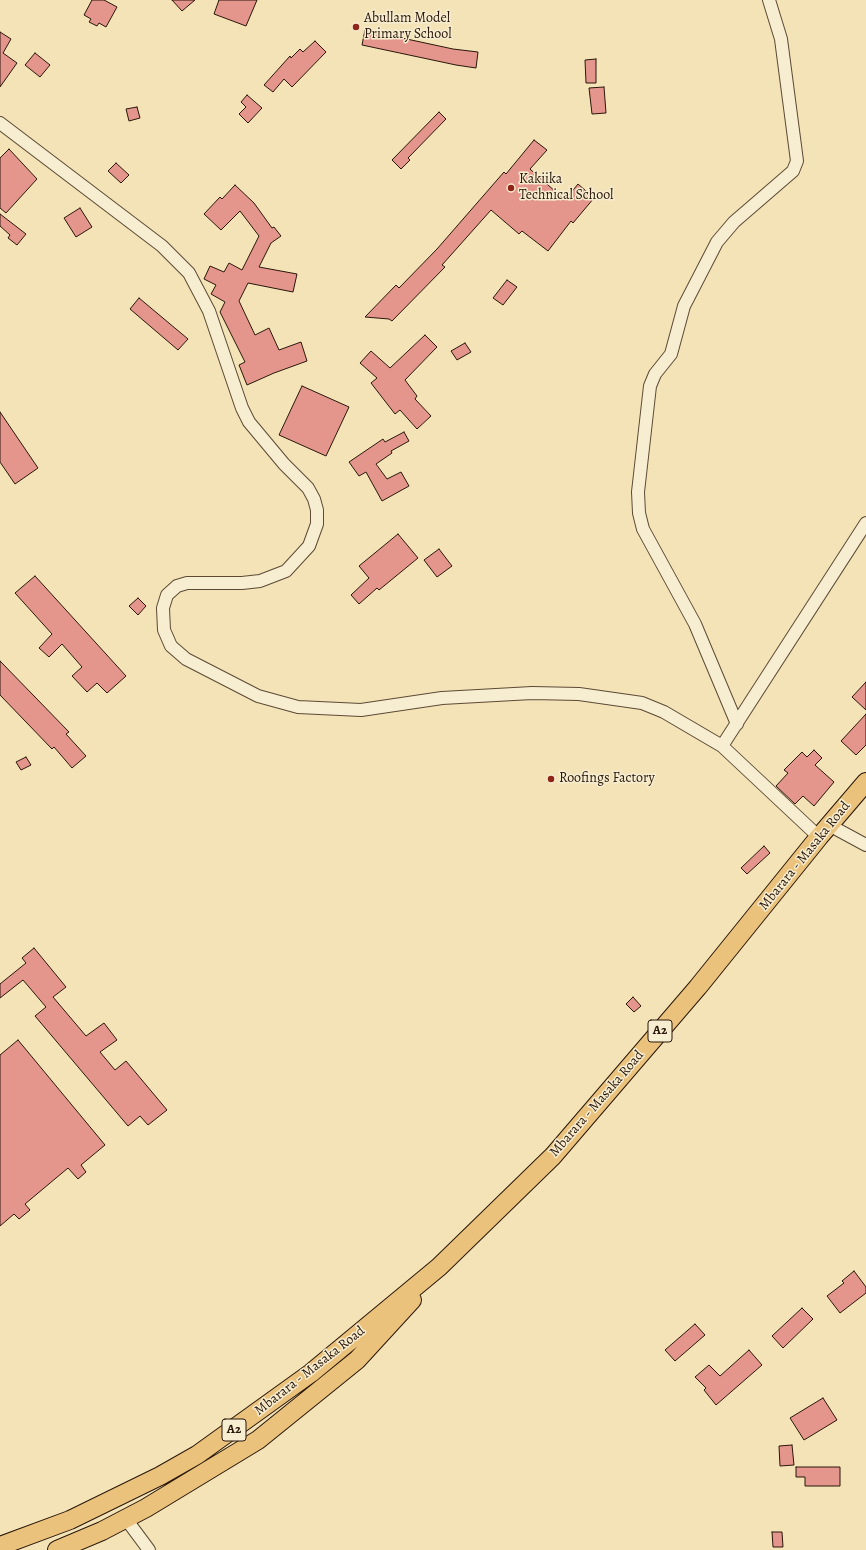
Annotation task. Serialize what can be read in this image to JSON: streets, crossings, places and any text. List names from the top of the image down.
{
  "streets": {
    "highway": ["Mbarara - Masaka Road", "A2"]
  },
  "places": ["Abullam Model Primary School", "Kakiika Technical School", "Roofings Factory"]
}
